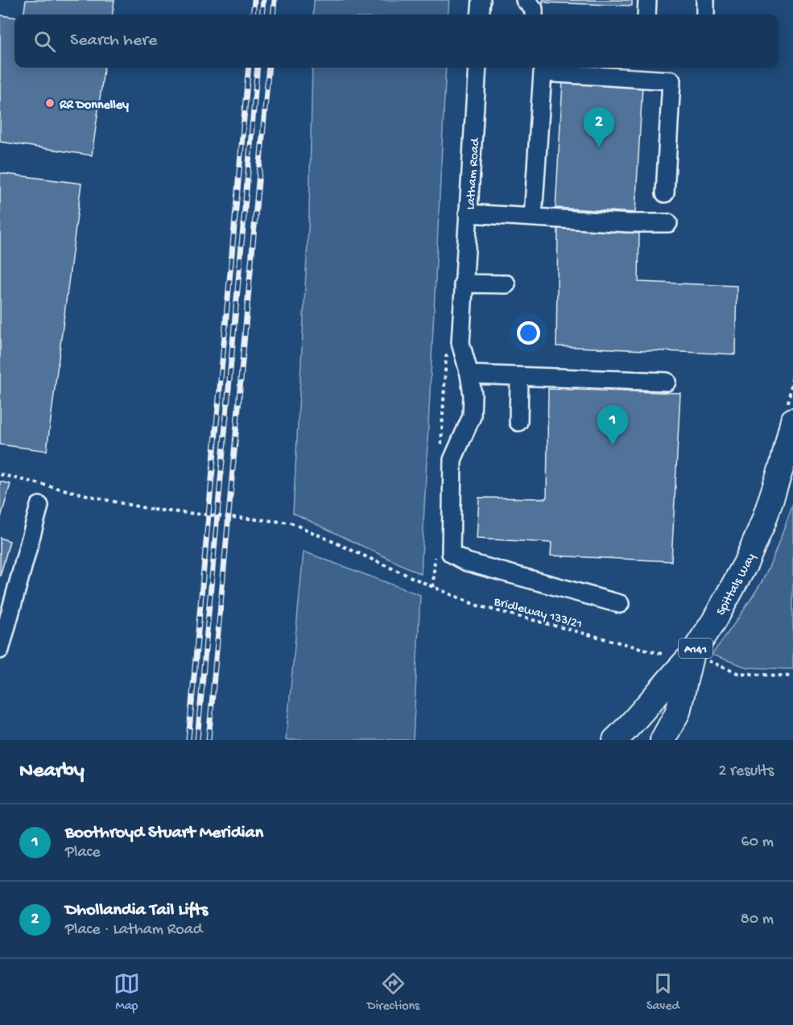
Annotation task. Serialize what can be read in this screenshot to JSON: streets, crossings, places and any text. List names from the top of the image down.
{
  "streets": {
    "highway": ["Spittals Way", "A141"],
    "street": ["Latham Road"],
    "path": ["Bridleway 133/21"]
  },
  "crossings": [
    ["Spittals Way", "Bridleway 133/21"],
    ["Spittals Way", "A141"],
    ["Bridleway 133/21", "A141"]
  ],
  "places": ["RR Donnelley"],
  "page": {
    "search": "Search here",
    "pins": ["2", "1"],
    "heading": ["Nearby", "2 results"],
    "list": [
      {
        "mark": "1",
        "name": "Boothroyd Stuart Meridian",
        "note": "Place",
        "value": "60 m"
      },
      {
        "mark": "2",
        "name": "Dhollandia Tail Lifts",
        "note": "Place · Latham Road",
        "value": "80 m"
      }
    ],
    "nav": ["Map", "Directions", "Saved"]
  }
}
